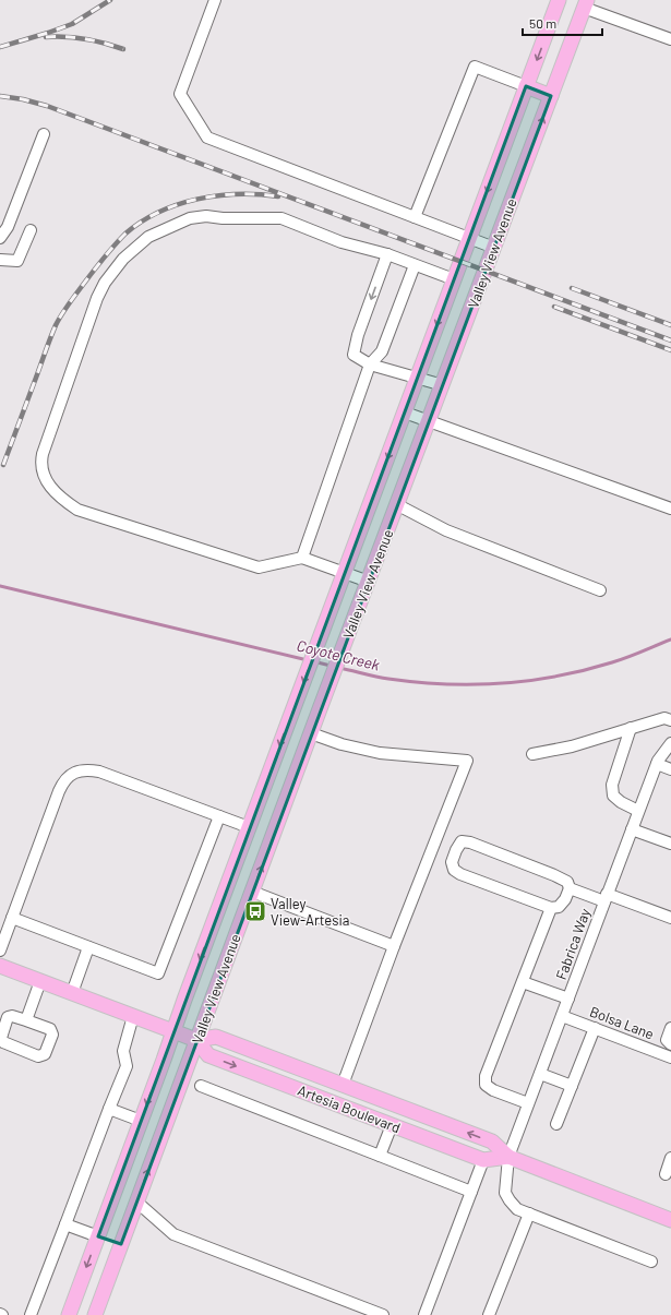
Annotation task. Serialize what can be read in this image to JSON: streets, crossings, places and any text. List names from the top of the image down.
{
  "streets": {
    "main road": ["Valley View Avenue", "Artesia Boulevard"],
    "street": ["Fabrica Way", "Bolsa Lane"]
  },
  "crossings": [
    ["Valley View Avenue", "Artesia Boulevard"],
    ["Fabrica Way", "Bolsa Lane"],
    ["Fabrica Way", "Artesia Boulevard"]
  ],
  "water": ["Coyote Creek"],
  "places": {
    "bus stop": ["Valley View-Artesia"]
  },
  "scale_bar": "50 m"
}
